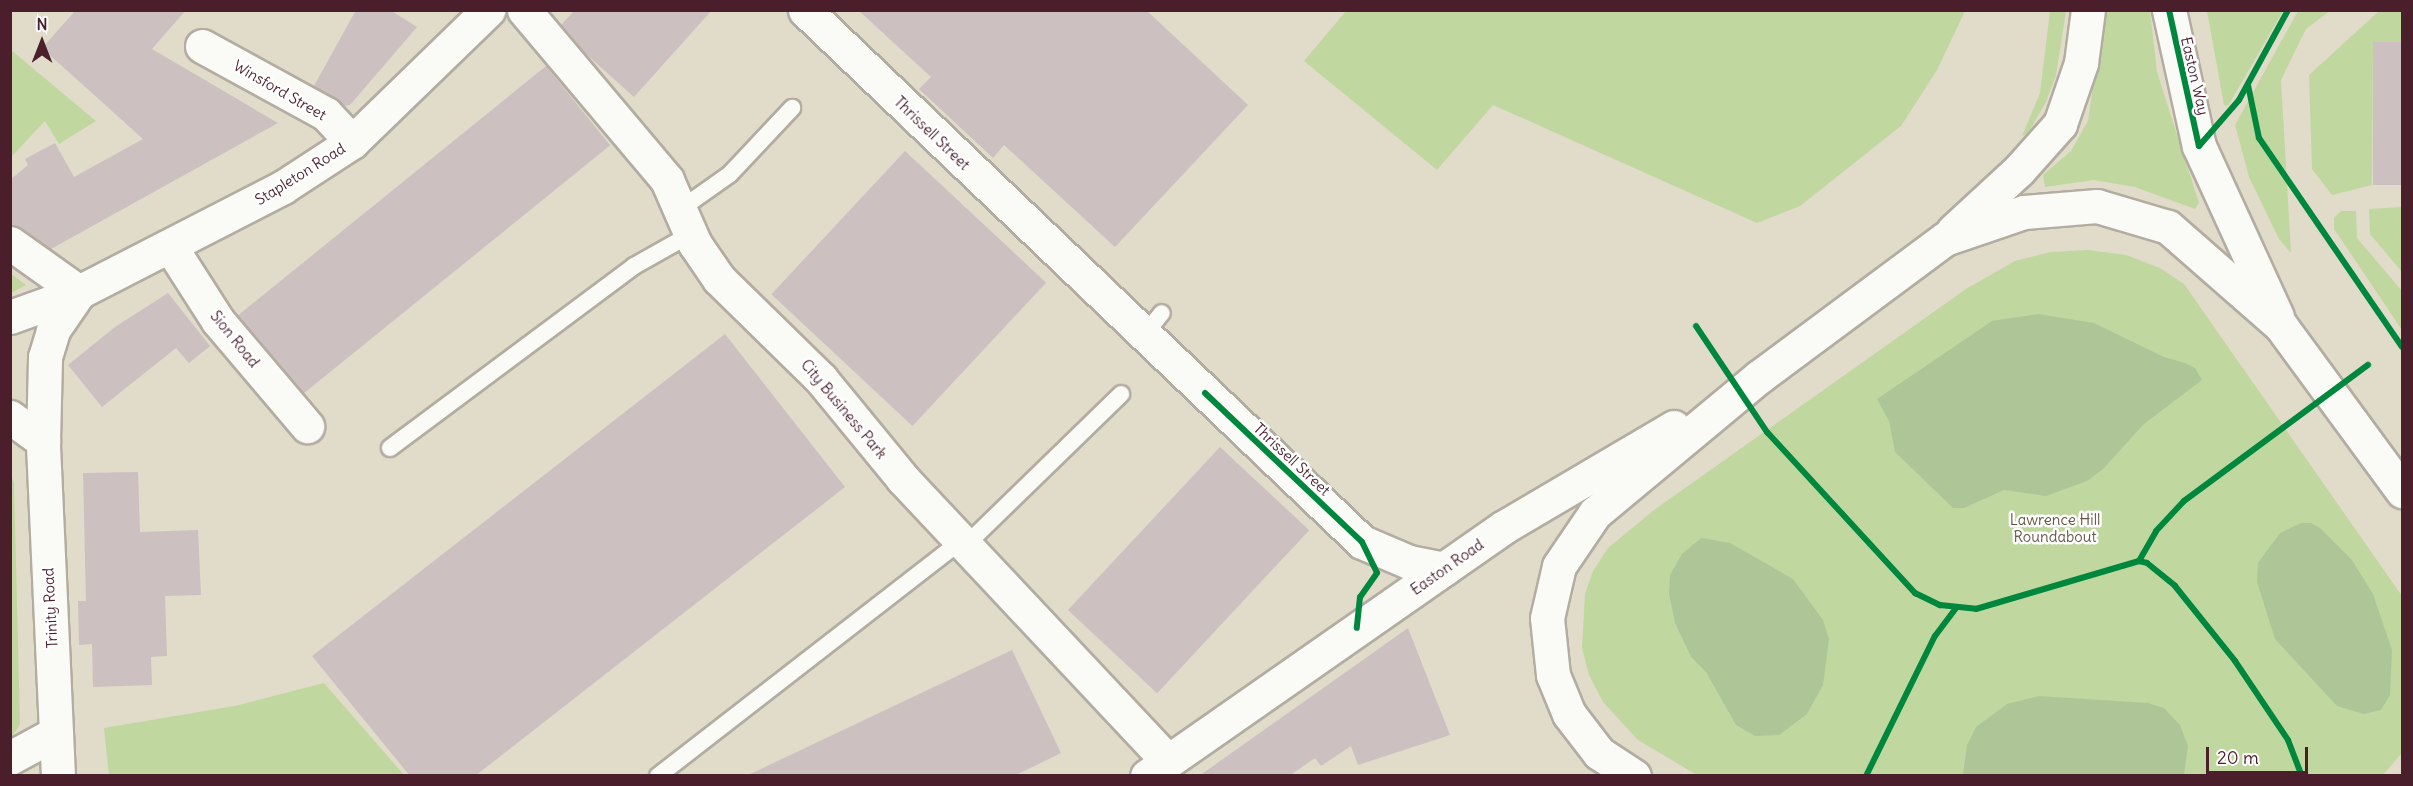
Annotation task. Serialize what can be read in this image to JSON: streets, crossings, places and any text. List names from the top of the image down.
{
  "streets": {
    "main road": [
      "Easton Way",
      "Winsford Street",
      "Thrissell Street",
      "Stapleton Road",
      "Sion Road",
      "City Business Park",
      "Easton Road",
      "Trinity Road"
    ]
  },
  "crossings": [
    ["Winsford Street", "Stapleton Road"],
    ["Thrissell Street", "Easton Road"],
    ["Stapleton Road", "Sion Road"],
    ["Stapleton Road", "Trinity Road"],
    ["City Business Park", "Easton Road"]
  ],
  "parks": ["Lawrence Hill Roundabout"],
  "scale_bar": "20 m",
  "north": "top"
}
